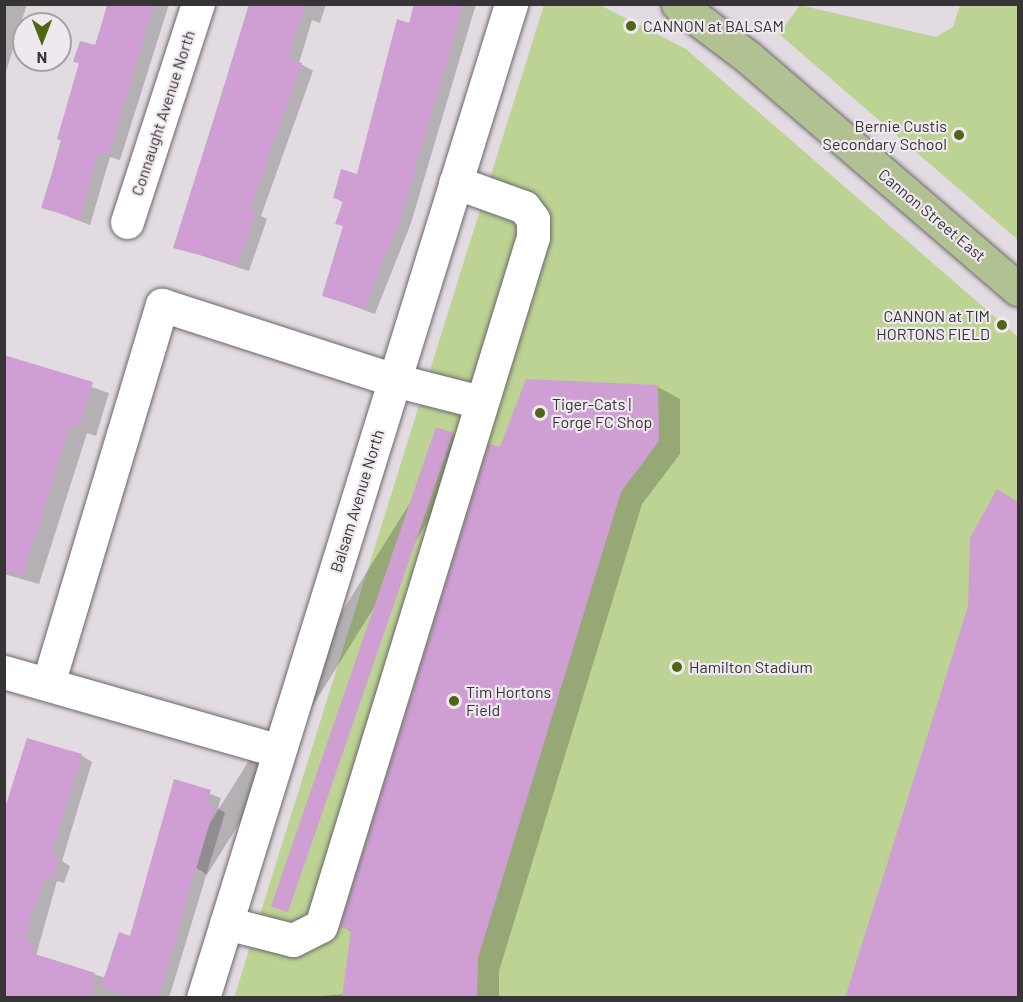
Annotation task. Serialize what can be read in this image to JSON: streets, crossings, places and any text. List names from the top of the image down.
{
  "streets": {
    "main road": ["Cannon Street East"],
    "street": ["Connaught Avenue North", "Balsam Avenue North"]
  },
  "places": [
    "CANNON at BALSAM",
    "Bernie Custis Secondary School",
    "CANNON at TIM HORTONS FIELD",
    "Tiger-Cats | Forge FC Shop",
    "Hamilton Stadium",
    "Tim Hortons Field"
  ],
  "north": "bottom"
}
